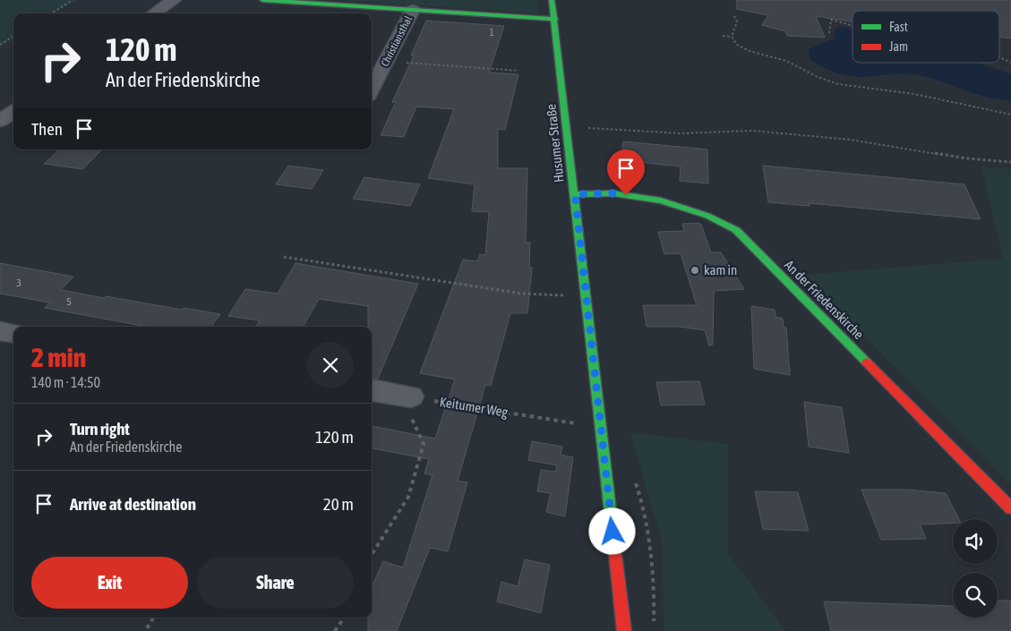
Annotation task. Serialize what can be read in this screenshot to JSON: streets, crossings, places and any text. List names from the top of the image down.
{
  "streets": {
    "street": ["Christiansthal", "Husumer Straße", "An der Friedenskirche"],
    "path": ["Keitumer Weg"]
  },
  "crossings": [
    ["Husumer Straße", "An der Friedenskirche"]
  ],
  "places": ["kam in"],
  "house_numbers": ["1", "3", "5"],
  "legend": ["Fast", "Jam"],
  "page": {
    "turn": ["120 m", "An der Friedenskirche"],
    "then": "Then",
    "heading": ["2 min", "140 m · 14:50"],
    "list": [
      {
        "name": "Turn right",
        "note": "An der Friedenskirche",
        "value": "120 m"
      },
      {
        "name": "Arrive at destination",
        "value": "20 m"
      }
    ],
    "buttons": ["Exit", "Share"]
  }
}
